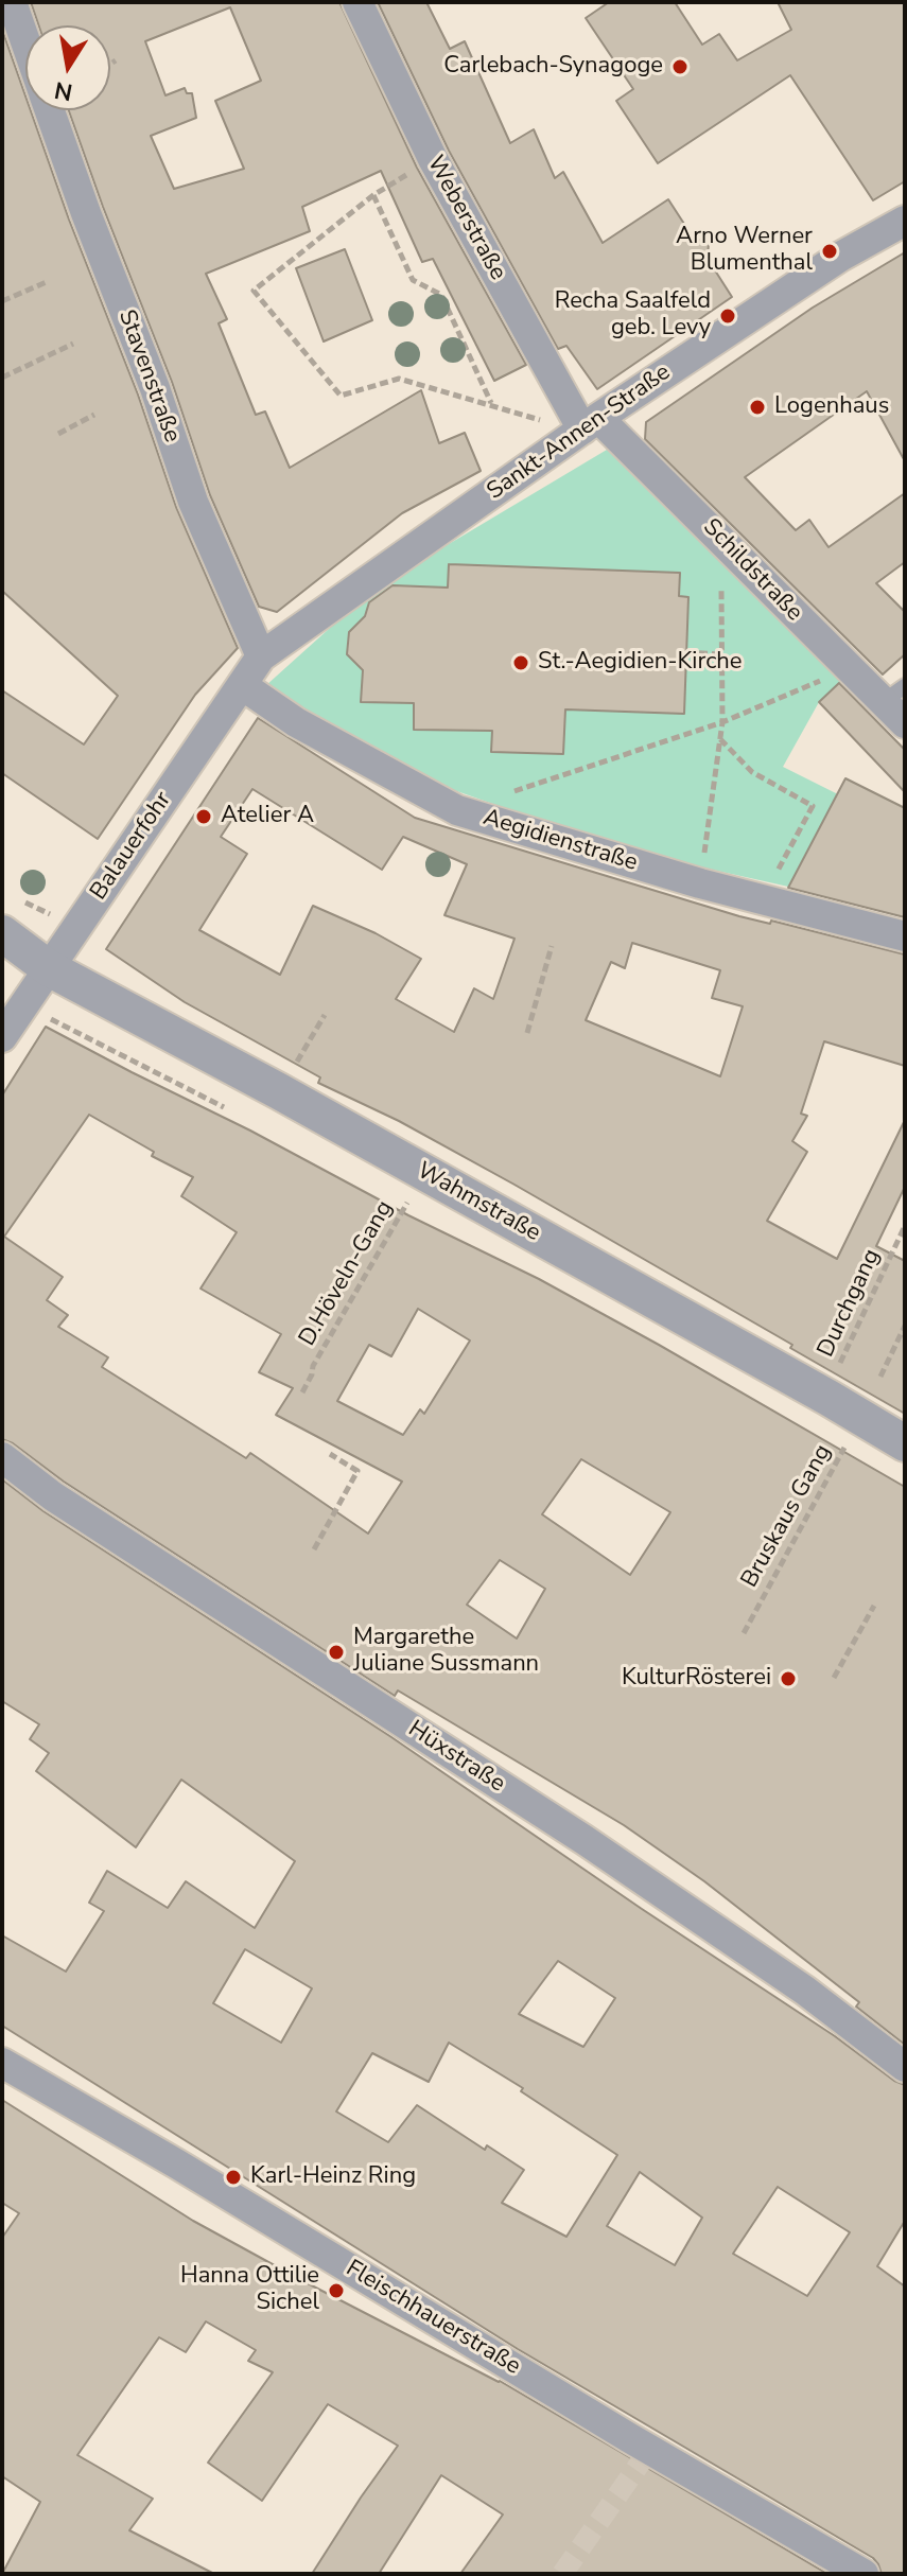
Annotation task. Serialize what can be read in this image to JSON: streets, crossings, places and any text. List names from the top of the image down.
{
  "streets": {
    "street": [
      "Weberstraße",
      "Stavenstraße",
      "Sankt-Annen-Straße",
      "Schildstraße",
      "Aegidienstraße",
      "Balauerfohr",
      "Wahmstraße",
      "Hüxstraße",
      "Fleischhauerstraße"
    ],
    "path": ["D.Höveln-Gang", "Durchgang", "Bruskaus Gang"]
  },
  "crossings": [
    ["Weberstraße", "Sankt-Annen-Straße"],
    ["Weberstraße", "Schildstraße"],
    ["Stavenstraße", "Sankt-Annen-Straße"],
    ["Stavenstraße", "Balauerfohr"],
    ["Sankt-Annen-Straße", "Schildstraße"],
    ["Sankt-Annen-Straße", "Balauerfohr"],
    ["Aegidienstraße", "Balauerfohr"],
    ["Balauerfohr", "Wahmstraße"],
    ["Wahmstraße", "D.Höveln-Gang"],
    ["Wahmstraße", "Durchgang"],
    ["Wahmstraße", "Bruskaus Gang"]
  ],
  "places": [
    "Carlebach-Synagoge",
    "Arno Werner Blumenthal",
    "Recha Saalfeld geb. Levy",
    "Logenhaus",
    "St.-Aegidien-Kirche",
    "Atelier A",
    "Margarethe Juliane Sussmann",
    "KulturRösterei",
    "Karl-Heinz Ring",
    "Hanna Ottilie Sichel"
  ],
  "north": "bottom"
}
